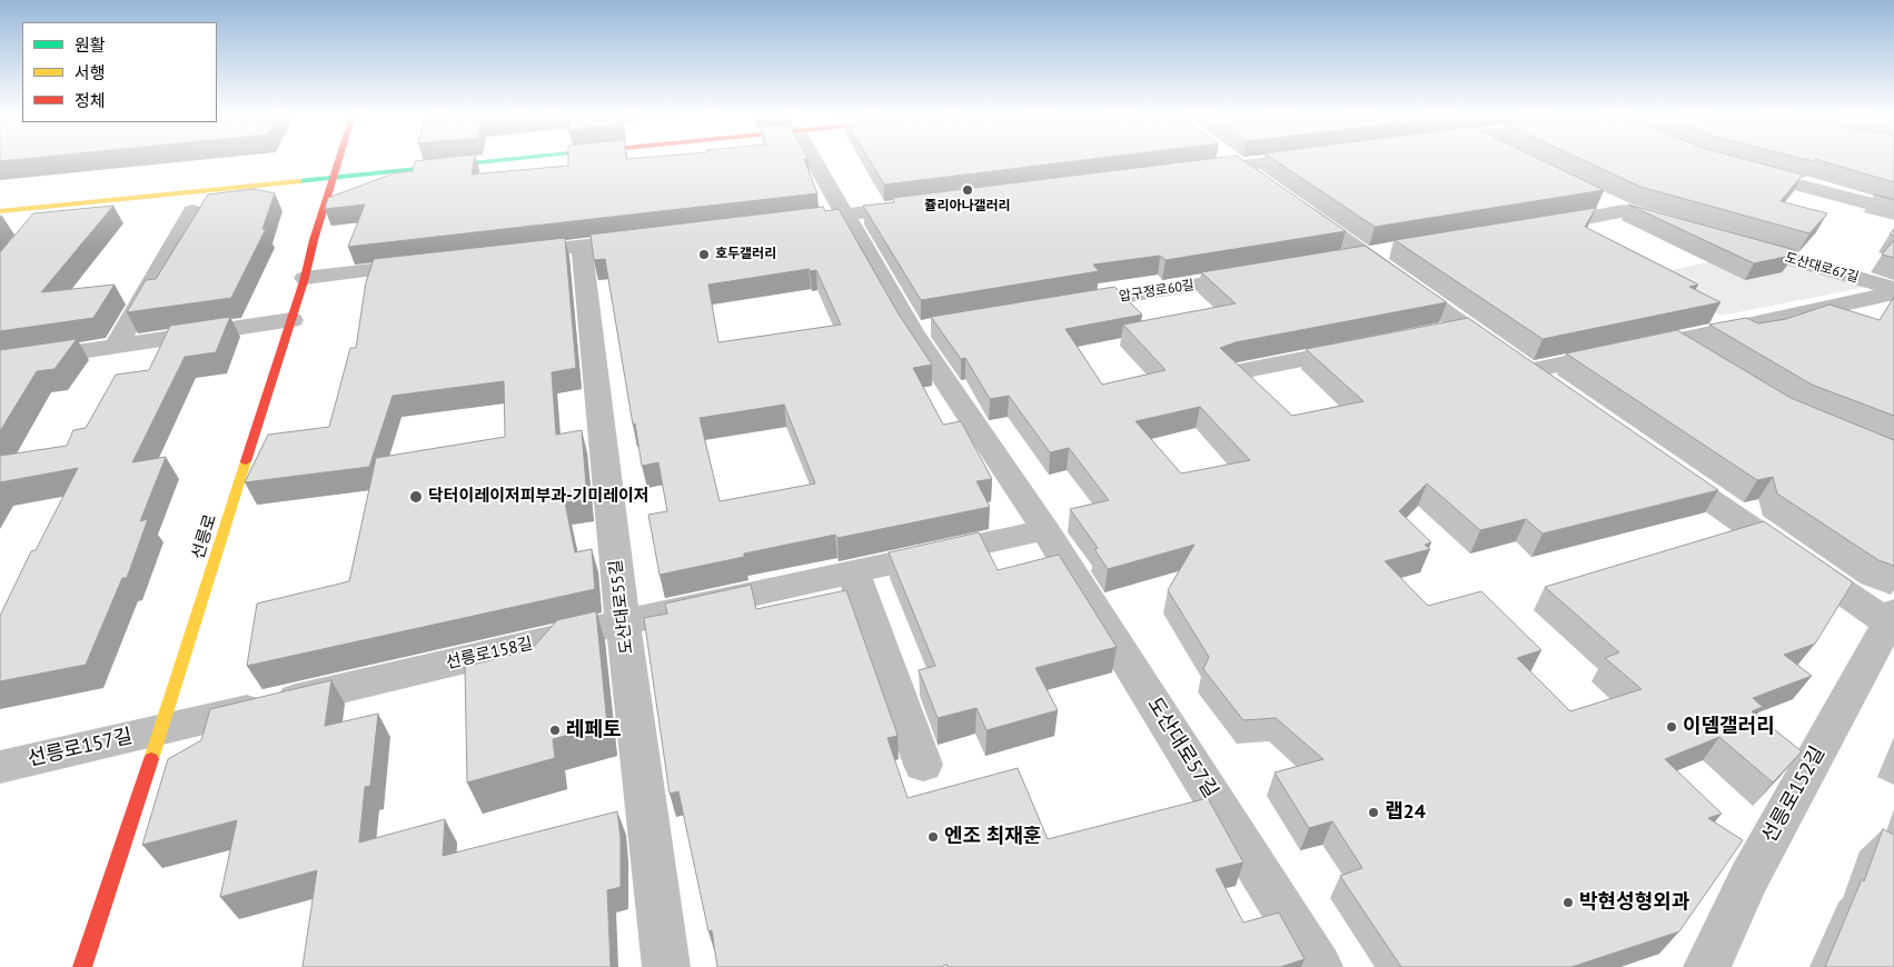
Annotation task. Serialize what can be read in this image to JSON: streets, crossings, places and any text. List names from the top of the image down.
{
  "streets": {
    "main road": ["선릉로"],
    "street": [
      "도산대로67길",
      "압구정로60길",
      "도산대로55길",
      "선릉로158길",
      "선릉로157길",
      "도산대로57길",
      "선릉로152길"
    ]
  },
  "crossings": [
    ["선릉로", "선릉로158길"],
    ["선릉로", "선릉로157길"],
    ["도산대로55길", "선릉로158길"],
    ["선릉로158길", "선릉로157길"],
    ["선릉로158길", "도산대로57길"]
  ],
  "places": [
    "쥴리아나갤러리",
    "호두갤러리",
    "닥터이레이저피부과-기미레이저",
    "이뎀갤러리",
    "레페토",
    "랩24",
    "엔조 최재훈",
    "박현성형외과"
  ],
  "legend": ["원활", "서행", "정체"]
}
